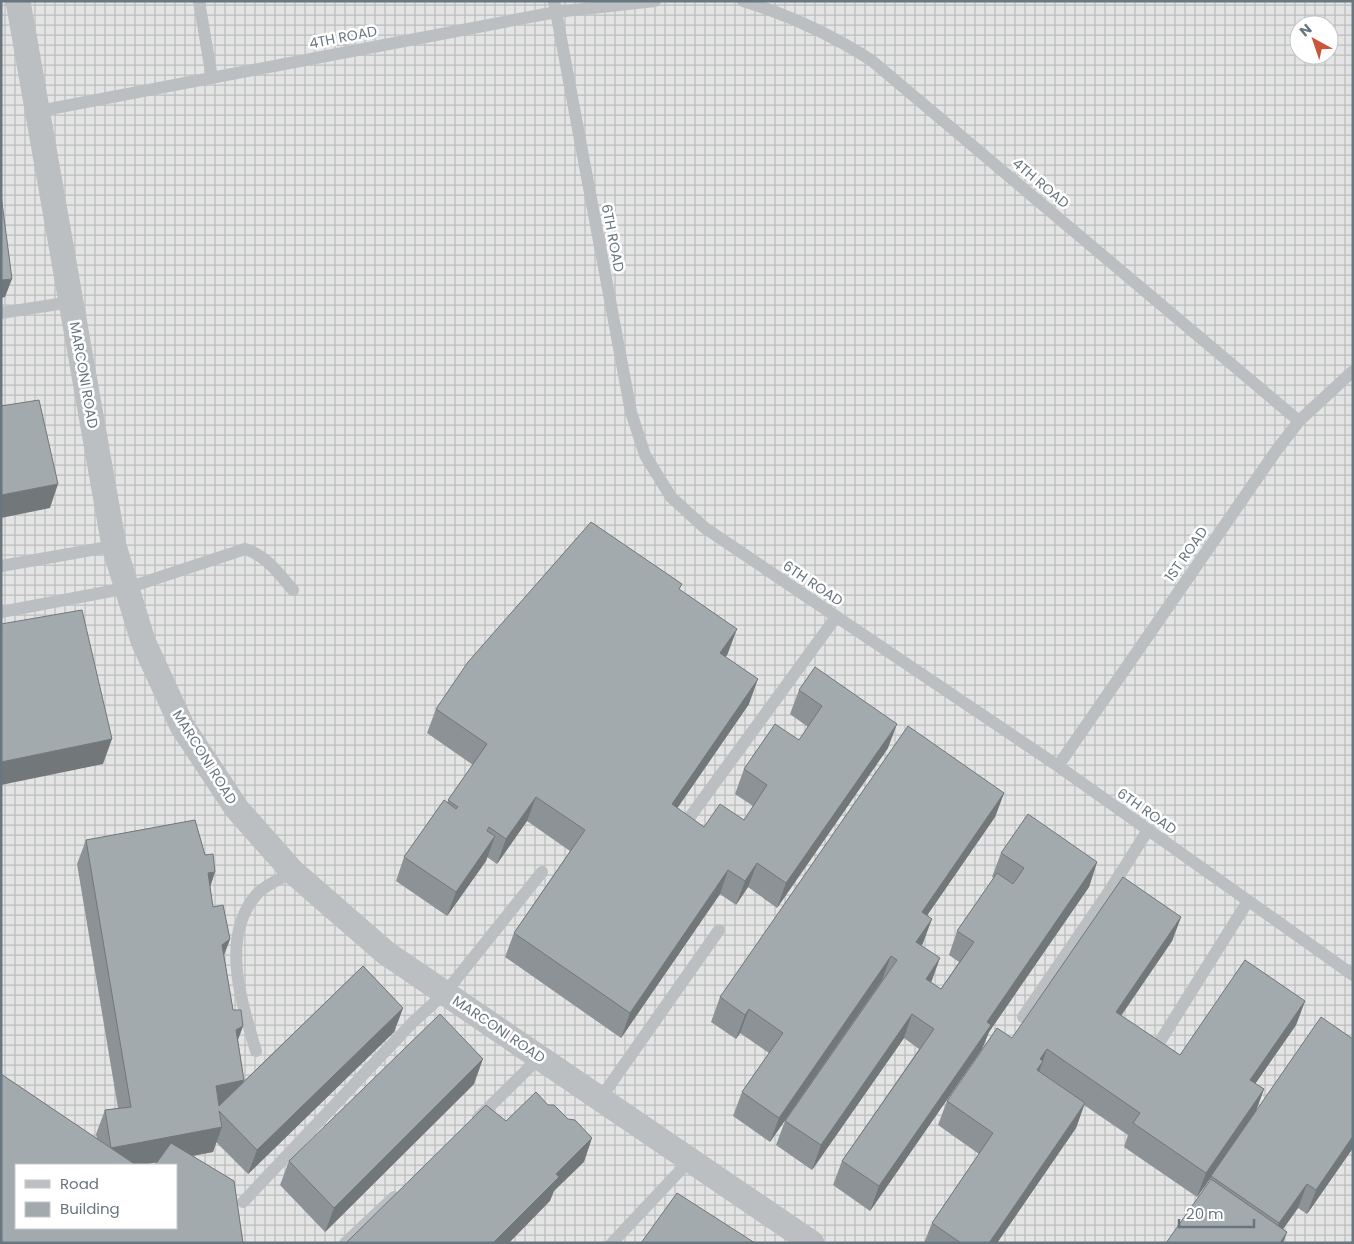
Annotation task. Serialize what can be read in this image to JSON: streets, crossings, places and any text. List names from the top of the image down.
{
  "streets": {
    "street": ["MARCONI ROAD"],
    "lane": ["4TH ROAD", "6TH ROAD", "1ST ROAD"]
  },
  "crossings": [
    ["4TH ROAD", "6TH ROAD"],
    ["4TH ROAD", "MARCONI ROAD"],
    ["4TH ROAD", "1ST ROAD"],
    ["6TH ROAD", "1ST ROAD"]
  ],
  "legend": ["Road", "Building"],
  "scale_bar": "20 m",
  "north": "top left"
}
